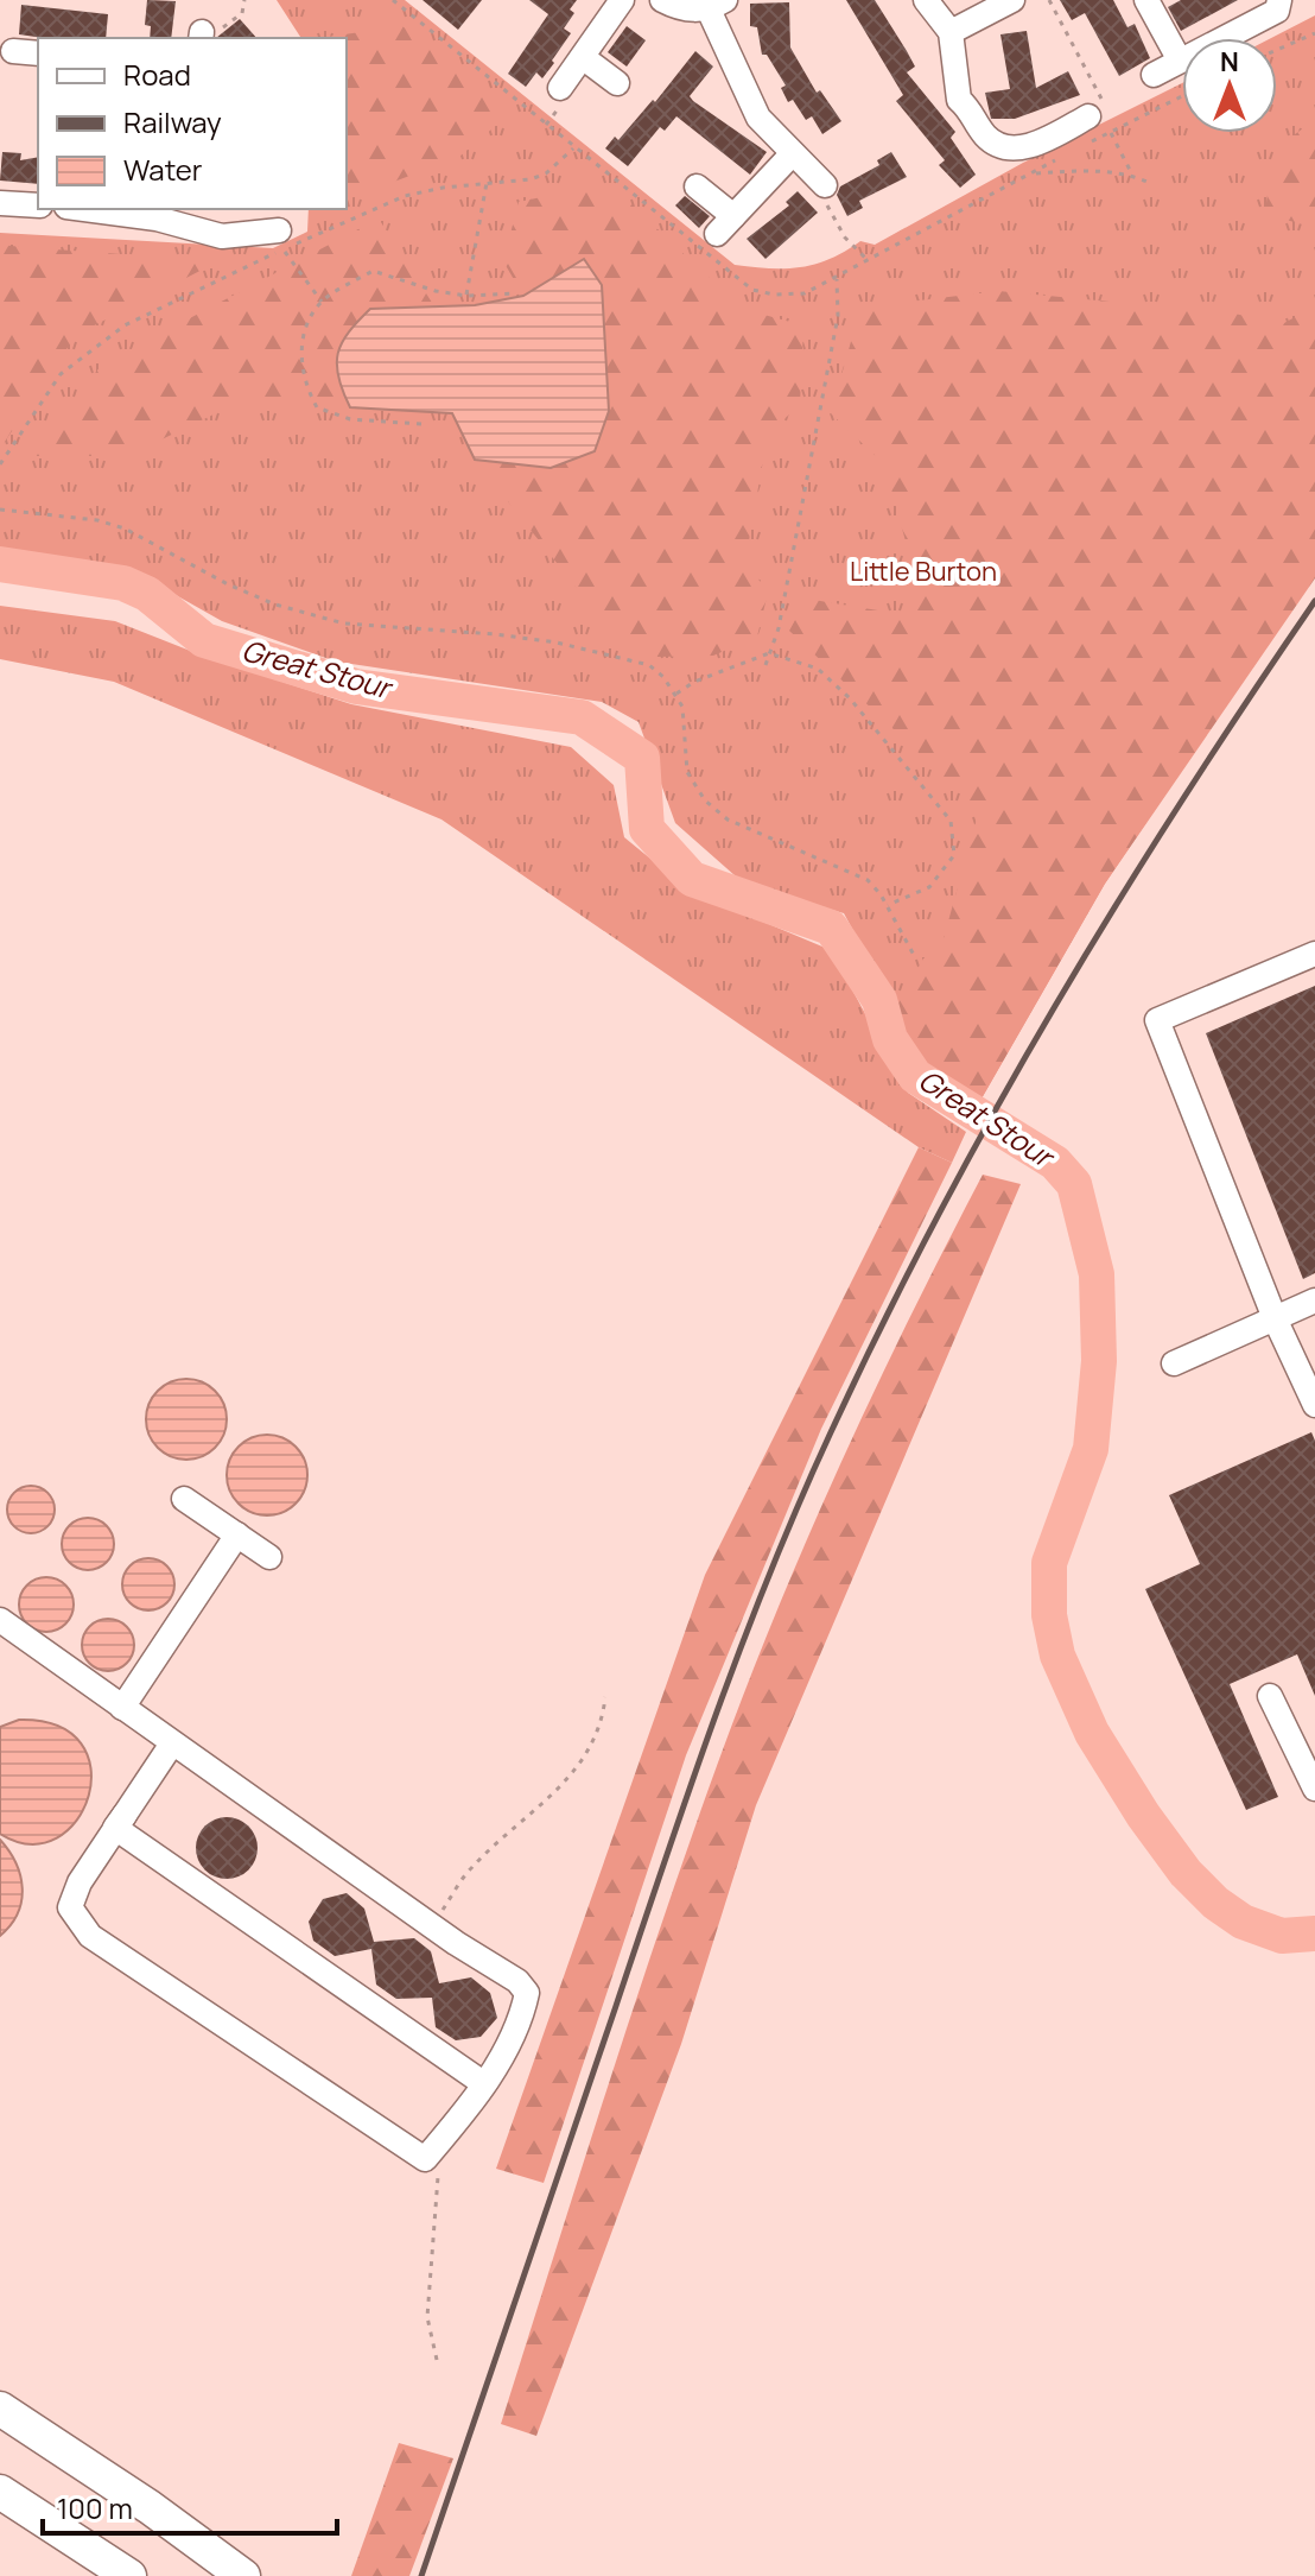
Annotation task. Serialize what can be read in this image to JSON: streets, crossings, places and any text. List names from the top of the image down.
{
  "water": ["Great Stour"],
  "parks": ["Little Burton"],
  "legend": ["Road", "Railway", "Water"],
  "scale_bar": "100 m",
  "north": "top"
}
